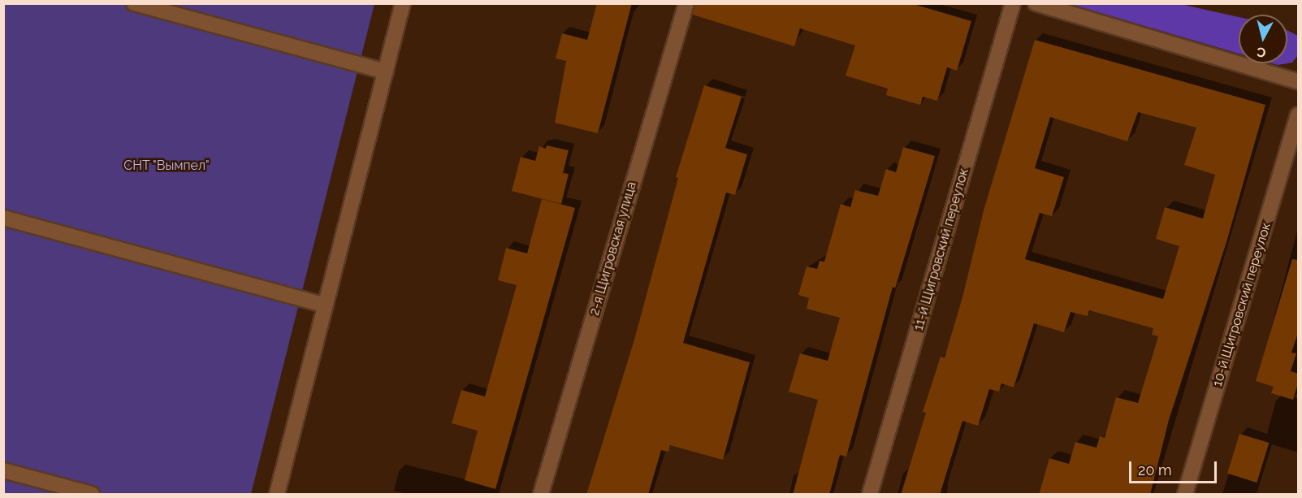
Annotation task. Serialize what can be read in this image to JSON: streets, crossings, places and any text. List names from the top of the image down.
{
  "streets": {
    "street": ["2-я Щигровская улица", "11-й Щигровский переулок", "10-й Щигровский переулок"]
  },
  "parks": ["СНТ \"Вымпел\""],
  "scale_bar": "20 m",
  "north": "bottom"
}
